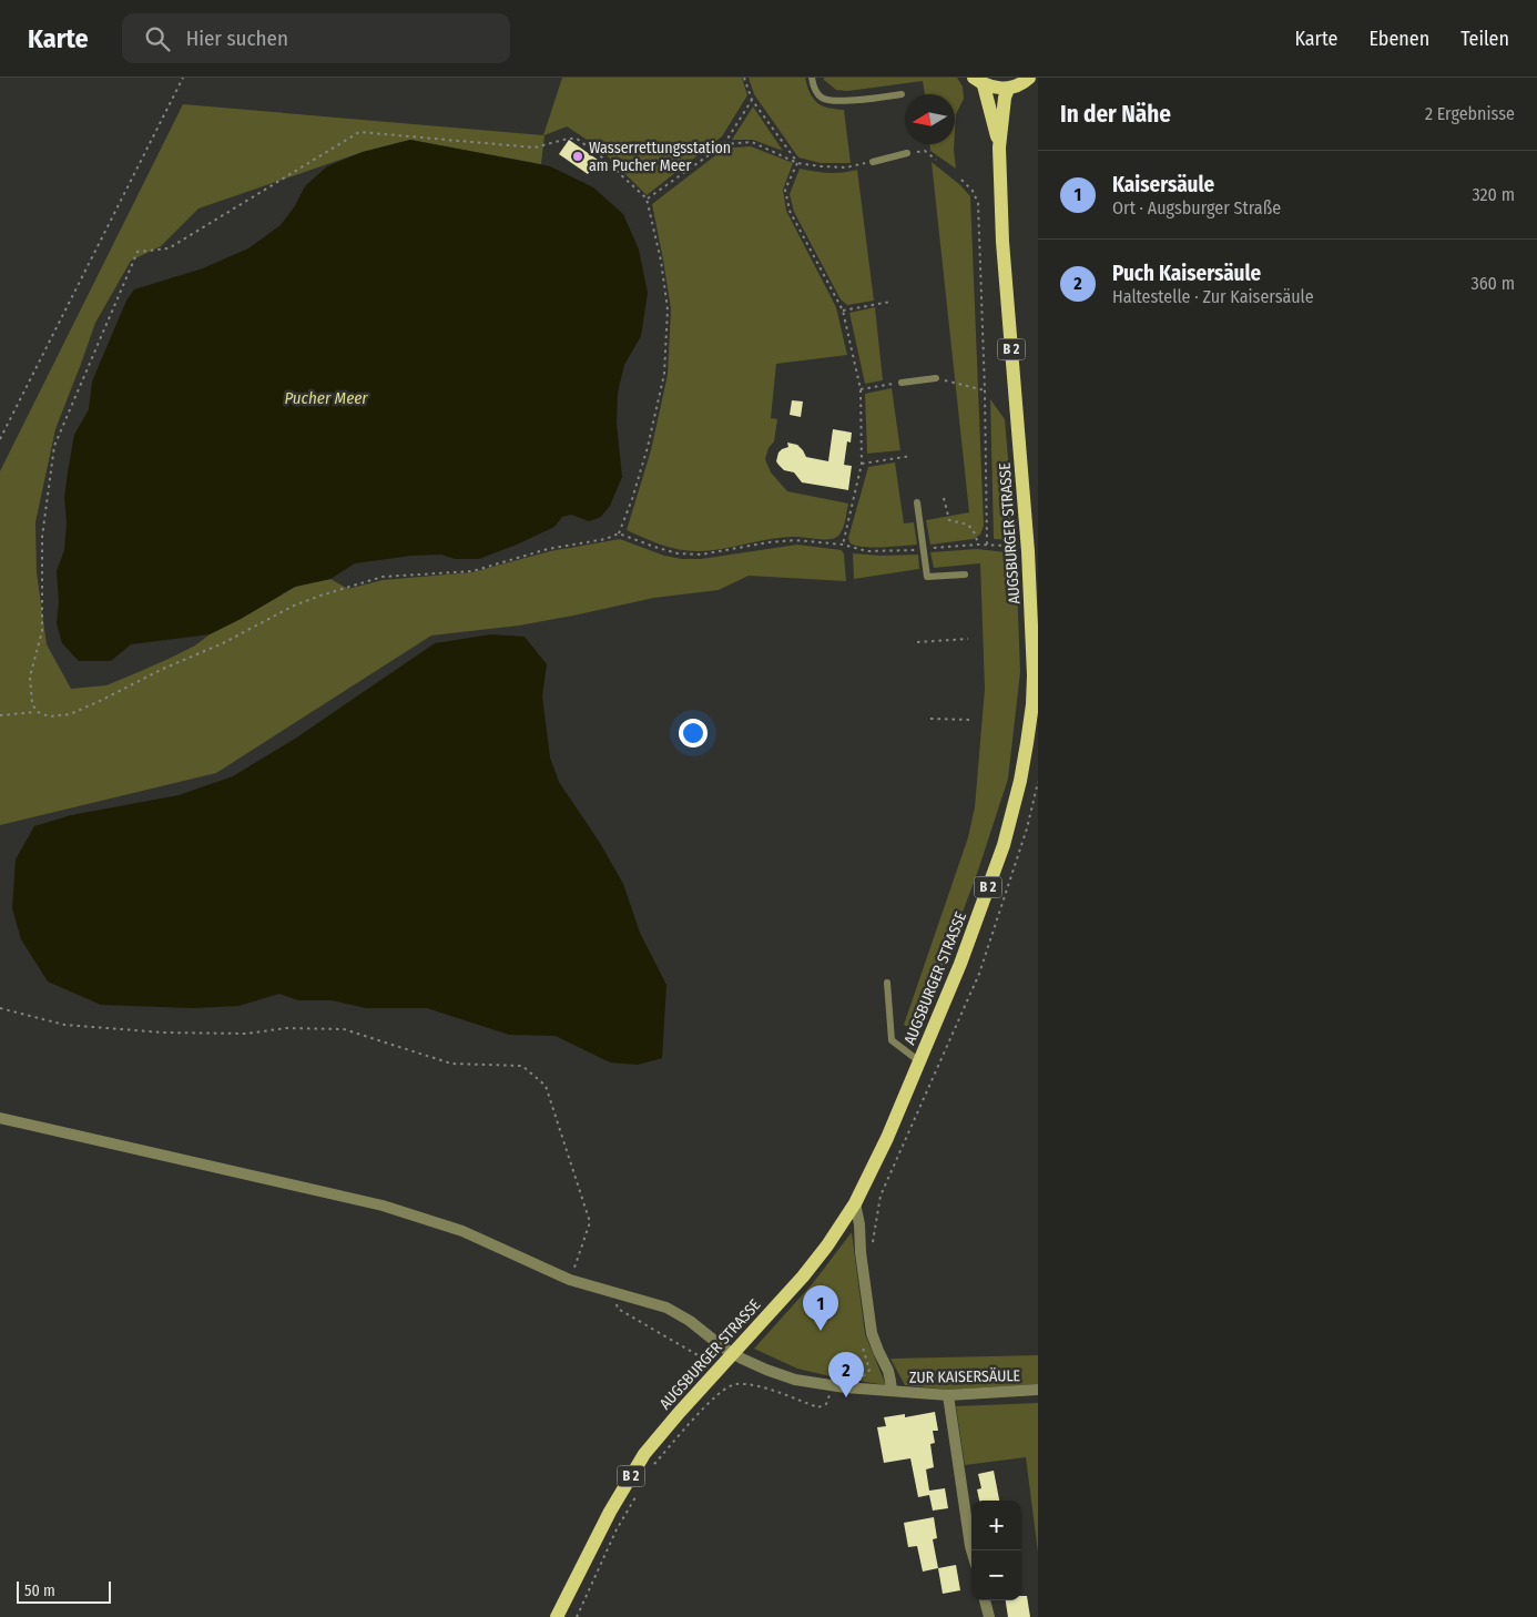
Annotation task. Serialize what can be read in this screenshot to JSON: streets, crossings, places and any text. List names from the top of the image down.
{
  "streets": {
    "main road": ["B 2", "AUGSBURGER STRASSE"],
    "street": ["ZUR KAISERSÄULE"]
  },
  "crossings": [
    ["AUGSBURGER STRASSE", "ZUR KAISERSÄULE"]
  ],
  "water": ["Pucher Meer"],
  "places": ["Wasserrettungsstation am Pucher Meer"],
  "scale_bar": "50 m",
  "north": "left",
  "page": {
    "header": "Karte",
    "search": "Hier suchen",
    "nav": ["Karte", "Ebenen", "Teilen"],
    "heading": ["In der Nähe", "2 Ergebnisse"],
    "list": [
      {
        "mark": "1",
        "name": "Kaisersäule",
        "note": "Ort · Augsburger Straße",
        "value": "320 m"
      },
      {
        "mark": "2",
        "name": "Puch Kaisersäule",
        "note": "Haltestelle · Zur Kaisersäule",
        "value": "360 m"
      }
    ],
    "pins": ["1", "2"],
    "map_buttons": ["+", "−"],
    "scale": "50 m"
  }
}
